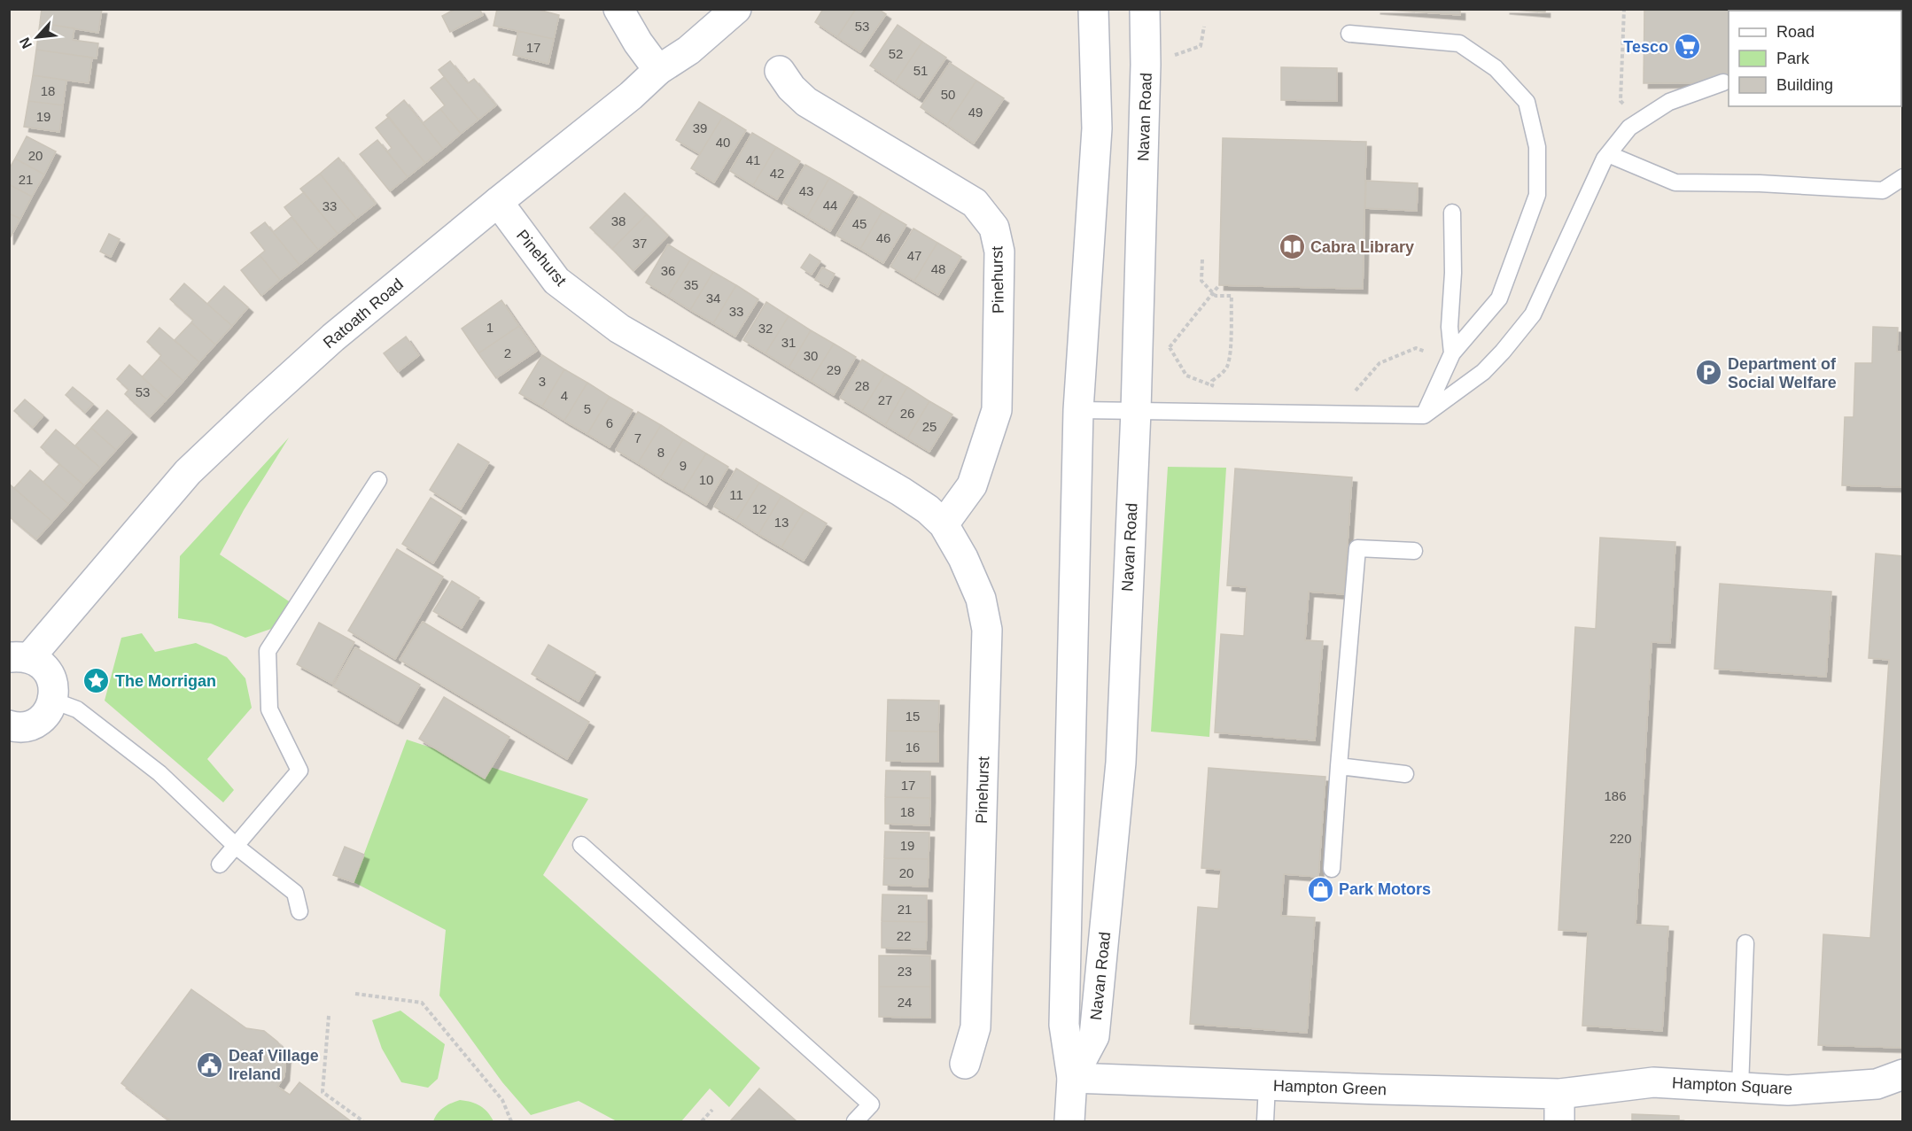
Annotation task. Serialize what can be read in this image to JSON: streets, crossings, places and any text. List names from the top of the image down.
{
  "streets": {
    "main road": [
      "Navan Road",
      "Pinehurst",
      "Ratoath Road",
      "Hampton Square",
      "Hampton Green"
    ]
  },
  "crossings": [
    ["Navan Road", "Hampton Green"],
    ["Pinehurst", "Ratoath Road"],
    ["Hampton Square", "Hampton Green"]
  ],
  "places": {
    "supermarket": ["Tesco"],
    "library": ["Cabra Library"],
    "parking": ["Department of Social Welfare"],
    "place": ["The Morrigan"],
    "shop": ["Park Motors"],
    "public building": ["Deaf Village Ireland"]
  },
  "house_numbers": [
    "53",
    "17",
    "52",
    "51",
    "18",
    "50",
    "49",
    "19",
    "39",
    "40",
    "20",
    "41",
    "42",
    "21",
    "43",
    "44",
    "33",
    "38",
    "45",
    "46",
    "37",
    "47",
    "48",
    "36",
    "35",
    "34",
    "33",
    "1",
    "32",
    "31",
    "2",
    "30",
    "29",
    "3",
    "28",
    "53",
    "4",
    "27",
    "5",
    "26",
    "6",
    "25",
    "7",
    "8",
    "9",
    "10",
    "11",
    "12",
    "13",
    "15",
    "16",
    "17",
    "186",
    "18",
    "220",
    "19",
    "20",
    "21",
    "22",
    "23",
    "24"
  ],
  "legend": ["Road", "Park", "Building"],
  "north": "bottom left"
}
